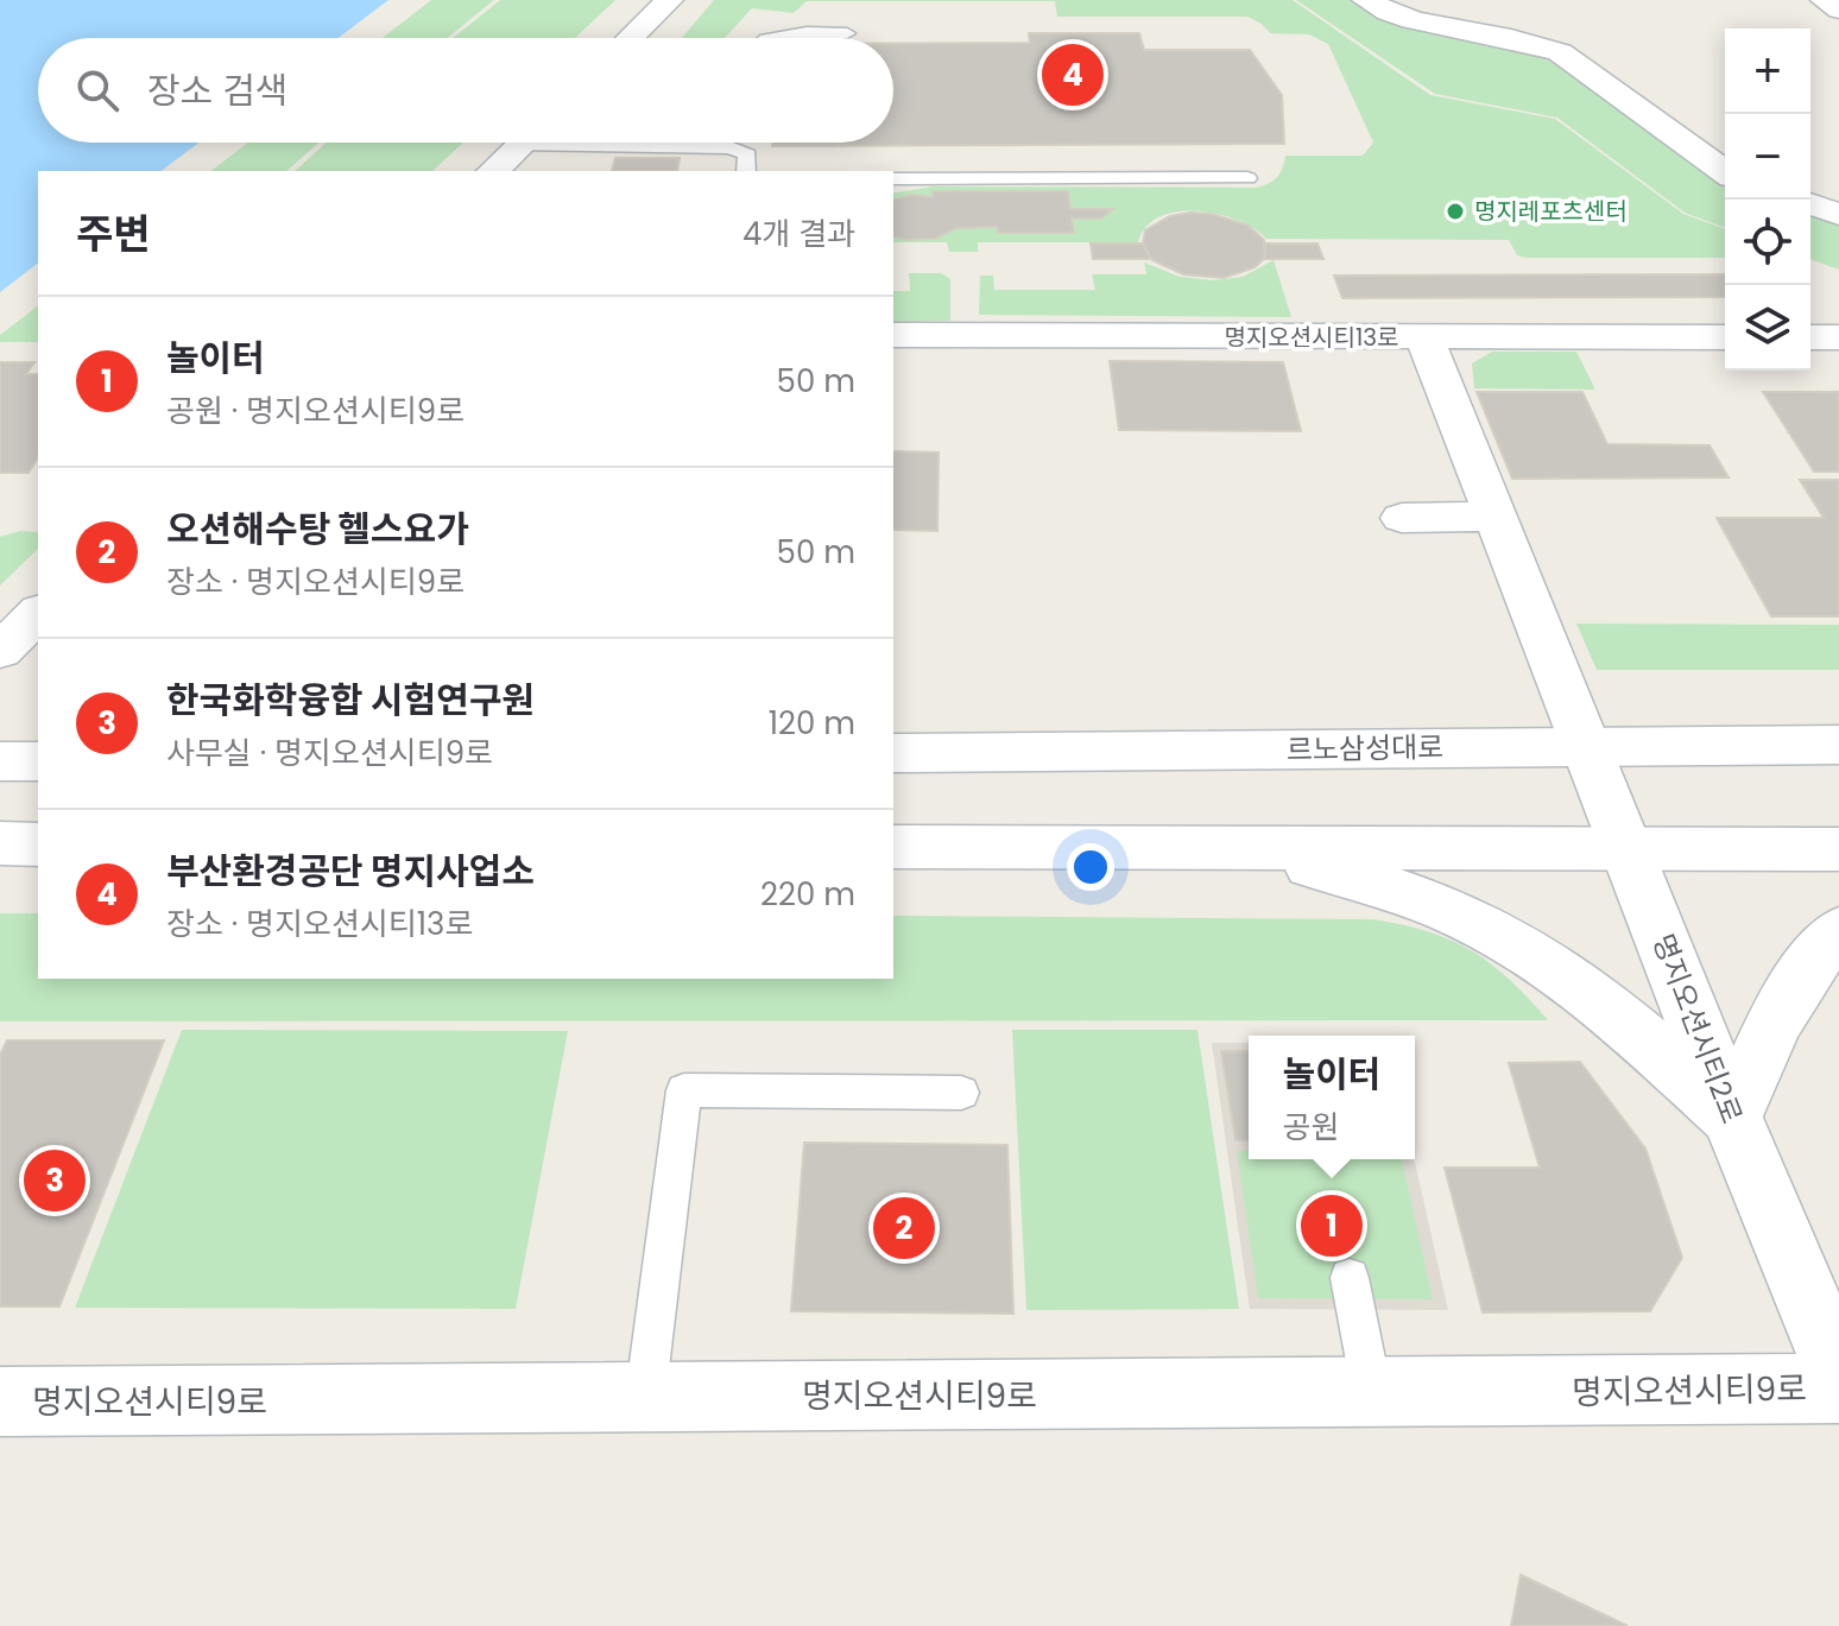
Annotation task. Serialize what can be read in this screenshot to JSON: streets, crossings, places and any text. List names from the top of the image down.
{
  "streets": {
    "street": [
      "명지오션시티13로",
      "르노삼성대로",
      "명지오션시티2로",
      "명지오션시티9로"
    ]
  },
  "crossings": [
    ["명지오션시티13로", "명지오션시티2로"],
    ["르노삼성대로", "명지오션시티2로"]
  ],
  "places": ["명지레포츠센터"],
  "page": {
    "map_buttons": ["+", "−"],
    "search": "장소 검색",
    "pins": [
      "4",
      "3",
      "1",
      "2"
    ],
    "heading": ["주변", "4개 결과"],
    "list": [
      {
        "mark": "1",
        "name": "놀이터",
        "note": "공원 · 명지오션시티9로",
        "value": "50 m"
      },
      {
        "mark": "2",
        "name": "오션해수탕 헬스요가",
        "note": "장소 · 명지오션시티9로",
        "value": "50 m"
      },
      {
        "mark": "3",
        "name": "한국화학융합 시험연구원",
        "note": "사무실 · 명지오션시티9로",
        "value": "120 m"
      },
      {
        "mark": "4",
        "name": "부산환경공단 명지사업소",
        "note": "장소 · 명지오션시티13로",
        "value": "220 m"
      }
    ],
    "popup": ["놀이터", "공원"]
  }
}
